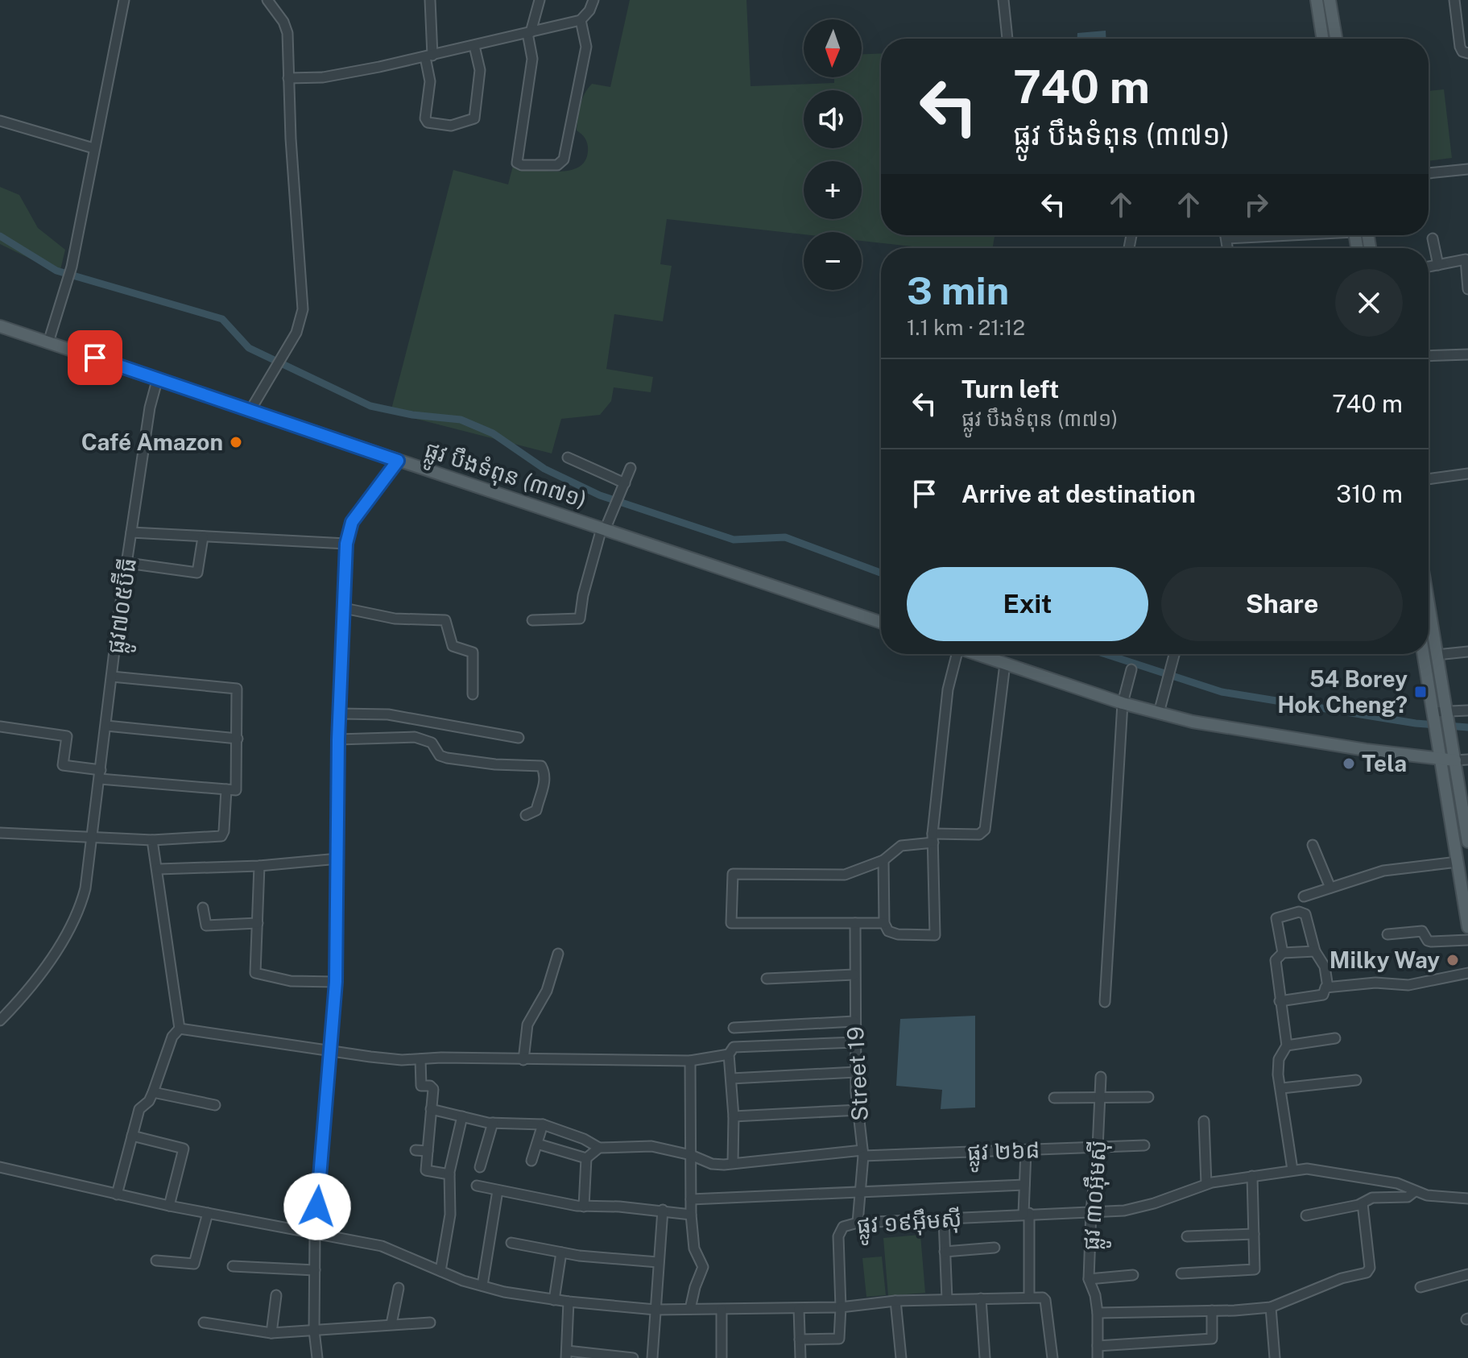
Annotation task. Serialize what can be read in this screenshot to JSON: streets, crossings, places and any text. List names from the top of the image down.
{
  "streets": {
    "main road": ["ផ្លូវ បឹងទំពុន (៣៧១)"],
    "street": [
      "ផ្លូវ៧០៥ប៊ីធី",
      "Street 19",
      "ផ្លូវ ២៦៨",
      "ផ្លូវ ៣០អ៊ឹមស៊ី",
      "ផ្លូវ ១៩អ៊ឹមស៊ី"
    ]
  },
  "crossings": [
    ["ផ្លូវ បឹងទំពុន (៣៧១)", "ផ្លូវ៧០៥ប៊ីធី"],
    ["Street 19", "ផ្លូវ ២៦៨"],
    ["Street 19", "ផ្លូវ ១៩អ៊ឹមស៊ី"],
    ["ផ្លូវ ២៦៨", "ផ្លូវ ៣០អ៊ឹមស៊ី"],
    ["ផ្លូវ ៣០អ៊ឹមស៊ី", "ផ្លូវ ១៩អ៊ឹមស៊ី"]
  ],
  "places": {
    "other": ["Café Amazon", "Tela", "Milky Way"],
    "transit": ["54 Borey Hok Cheng?"]
  },
  "north": "bottom",
  "page": {
    "map_buttons": ["+", "−"],
    "turn": ["740 m", "ផ្លូវ បឹងទំពុន (៣៧១)"],
    "heading": ["3 min", "1.1 km · 21:12"],
    "list": [
      {
        "name": "Turn left",
        "note": "ផ្លូវ បឹងទំពុន (៣៧១)",
        "value": "740 m"
      },
      {
        "name": "Arrive at destination",
        "value": "310 m"
      }
    ],
    "buttons": ["Exit", "Share"]
  }
}
